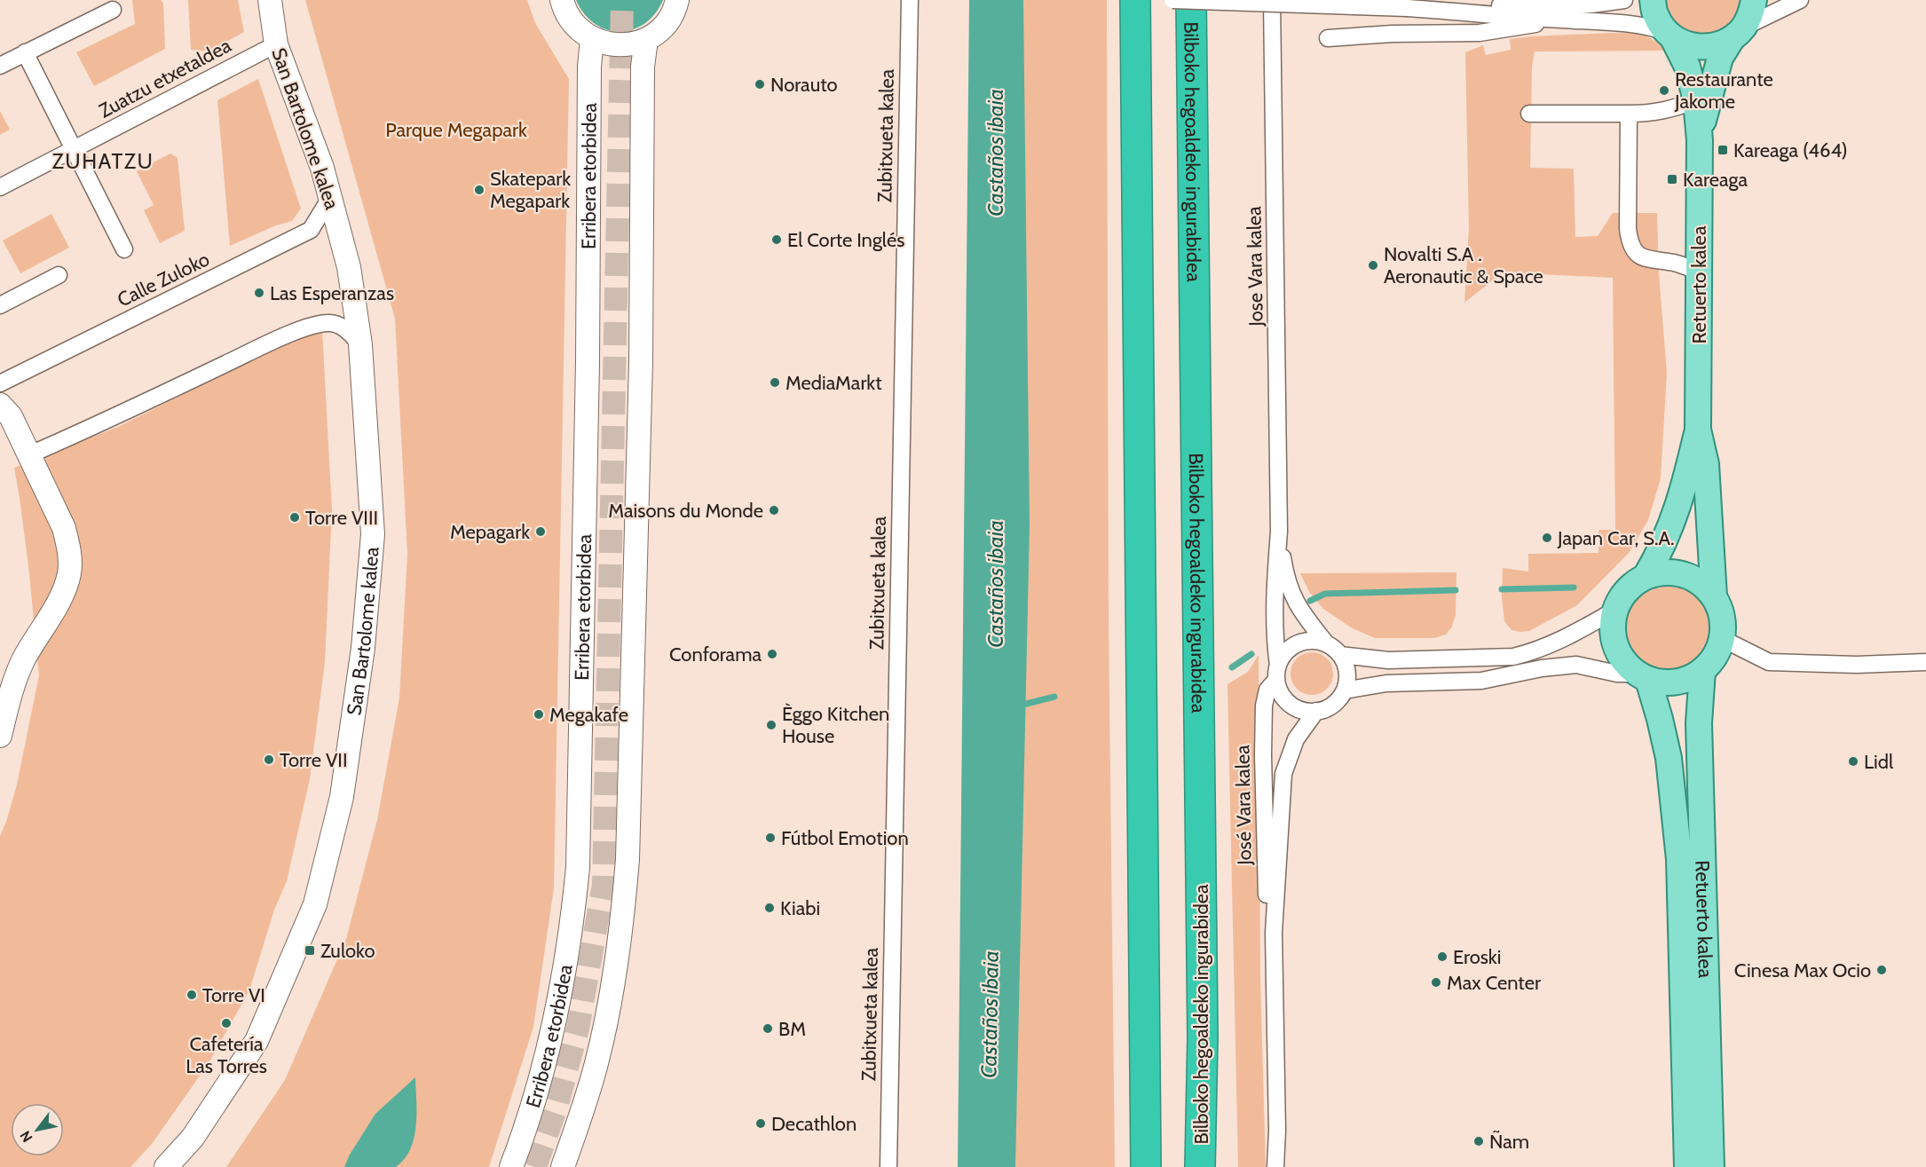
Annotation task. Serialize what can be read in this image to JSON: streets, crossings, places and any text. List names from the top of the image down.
{
  "streets": {
    "highway": ["Bilboko hegoaldeko ingurabidea"],
    "main road": ["Retuerto kalea"],
    "street": [
      "Zuatzu etxetaldea",
      "San Bartolome kalea",
      "Zubitxueta kalea",
      "Erribera etorbidea",
      "Jose Vara kalea",
      "Calle Zuloko",
      "José Vara kalea"
    ]
  },
  "crossings": [
    ["Zuatzu etxetaldea", "San Bartolome kalea"],
    ["San Bartolome kalea", "Calle Zuloko"],
    ["Jose Vara kalea", "José Vara kalea"]
  ],
  "districts": ["ZUHATZU"],
  "water": ["Castaños ibaia"],
  "parks": ["Parque Megapark"],
  "places": {
    "other": [
      "Norauto",
      "Restaurante Jakome",
      "Skatepark Megapark",
      "El Corte Inglés",
      "Novalti S.A . Aeronautic & Space",
      "Las Esperanzas",
      "MediaMarkt",
      "Maisons du Monde",
      "Torre VIII",
      "Mepagark",
      "Japan Car, S.A.",
      "Conforama",
      "Megakafe",
      "Èggo Kitchen House",
      "Torre VII",
      "Lidl",
      "Fútbol Emotion",
      "Kiabi",
      "Eroski",
      "Cinesa Max Ocio",
      "Max Center",
      "Torre VI",
      "Cafetería Las Torres",
      "BM",
      "Decathlon",
      "Ñam"
    ],
    "transit": ["Kareaga (464)", "Kareaga", "Zuloko"]
  },
  "north": "bottom left"
}
